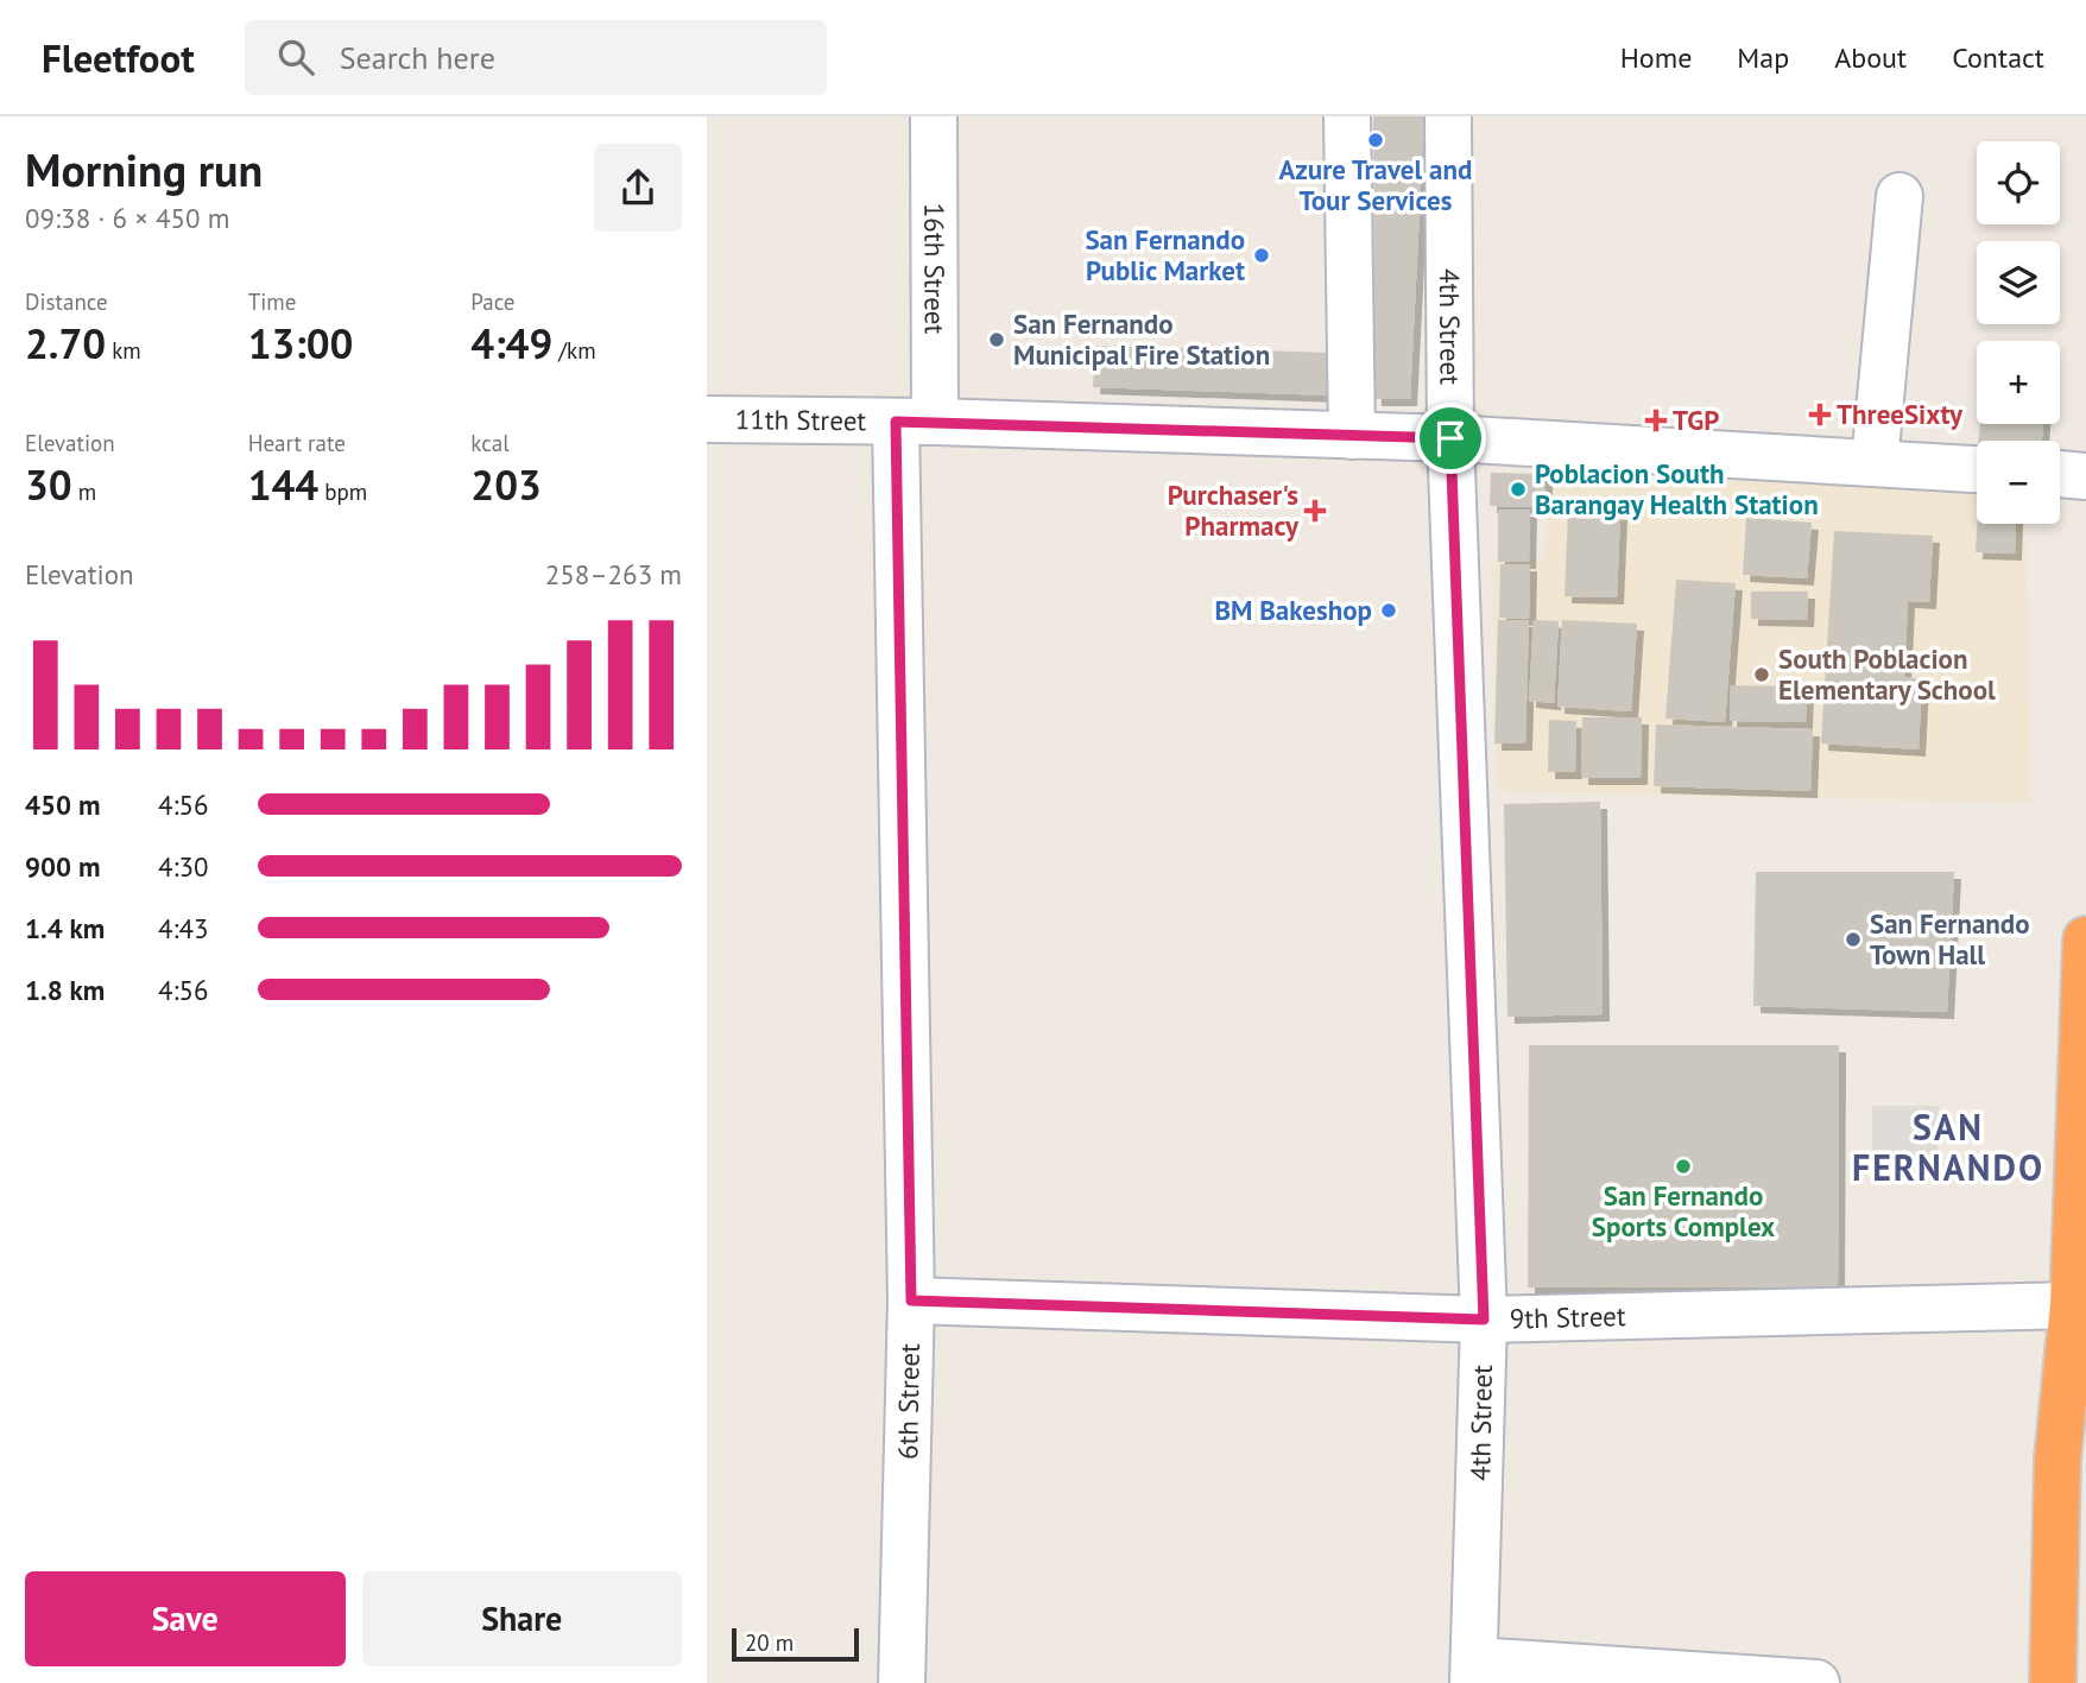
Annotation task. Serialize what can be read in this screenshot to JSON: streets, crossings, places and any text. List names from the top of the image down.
{
  "streets": {
    "street": [
      "16th Street",
      "4th Street",
      "11th Street",
      "9th Street",
      "6th Street"
    ]
  },
  "crossings": [
    ["16th Street", "11th Street"],
    ["16th Street", "6th Street"],
    ["4th Street", "11th Street"],
    ["4th Street", "9th Street"],
    ["11th Street", "6th Street"],
    ["9th Street", "6th Street"]
  ],
  "districts": ["SAN FERNANDO"],
  "places": {
    "other": [
      "Azure Travel and Tour Services",
      "San Fernando Public Market",
      "San Fernando Municipal Fire Station",
      "Poblacion South Barangay Health Station",
      "BM Bakeshop",
      "South Poblacion Elementary School",
      "San Fernando Town Hall",
      "San Fernando Sports Complex"
    ],
    "health": ["ThreeSixty", "TGP", "Purchaser's Pharmacy"]
  },
  "scale_bar": "20 m",
  "page": {
    "header": "Fleetfoot",
    "search": "Search here",
    "nav": [
      "Home",
      "Map",
      "About",
      "Contact"
    ],
    "heading": ["Morning run", "09:38 · 6 × 450 m"],
    "map_buttons": ["+", "−"],
    "stats": [
      ["Distance", "2.70 km"],
      ["Time", "13:00"],
      ["Pace", "4:49 /km"],
      ["Elevation", "30 m"],
      ["Heart rate", "144 bpm"],
      ["kcal", "203"]
    ],
    "chart": ["Elevation", "258–263 m"],
    "list": [
      {
        "name": "450 m",
        "note": "4:56"
      },
      {
        "name": "900 m",
        "note": "4:30"
      },
      {
        "name": "1.4 km",
        "note": "4:43"
      },
      {
        "name": "1.8 km",
        "note": "4:56"
      }
    ],
    "buttons": ["Save", "Share"],
    "scale": "20 m"
  }
}
